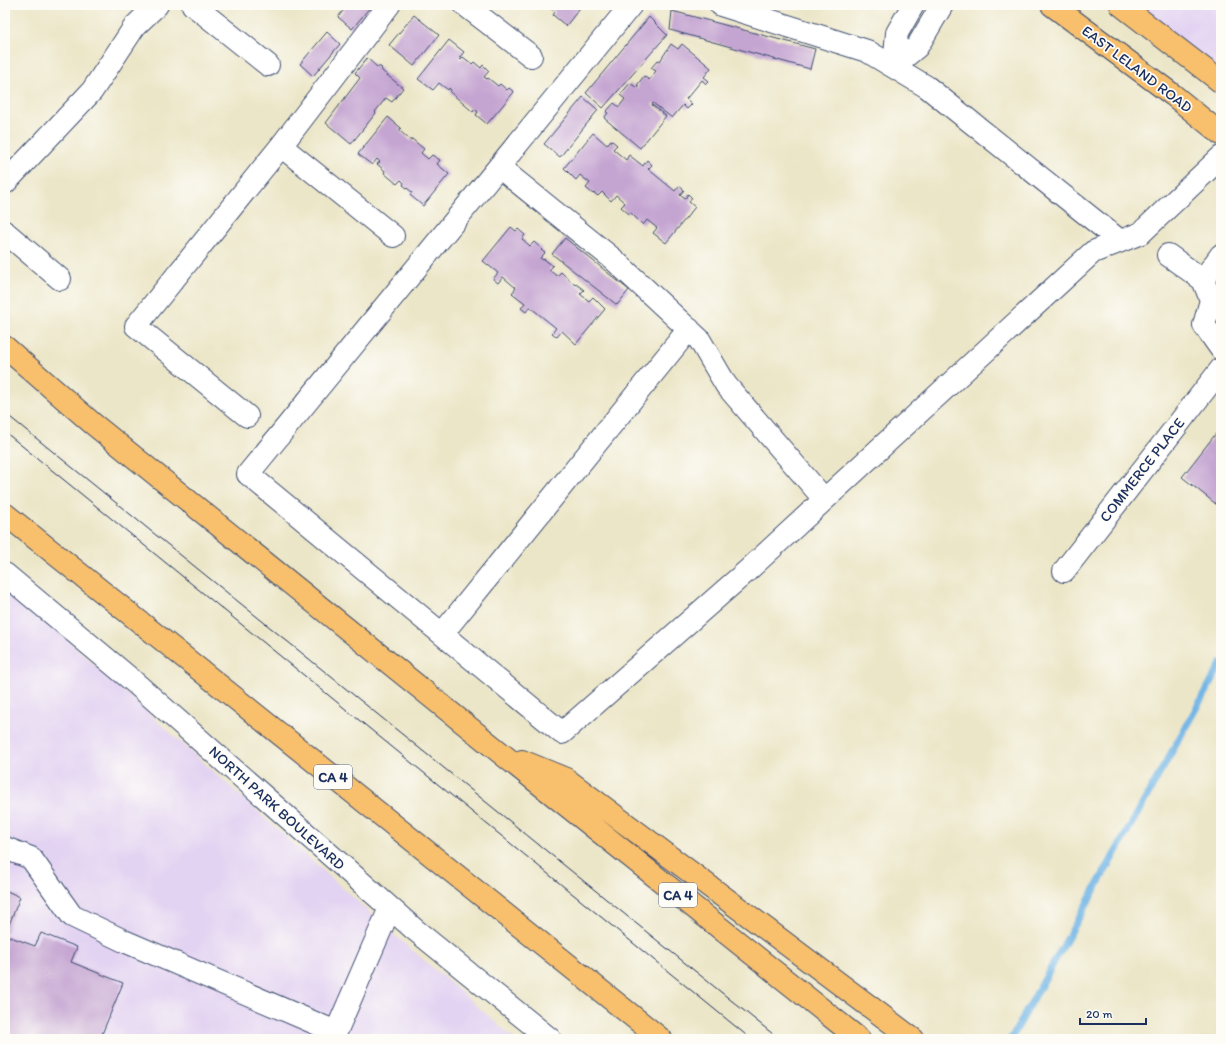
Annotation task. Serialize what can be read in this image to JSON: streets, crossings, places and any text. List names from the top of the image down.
{
  "streets": {
    "main road": ["EAST LELAND ROAD", "CA 4"],
    "street": ["COMMERCE PLACE", "NORTH PARK BOULEVARD"]
  },
  "scale_bar": "20 m"
}
